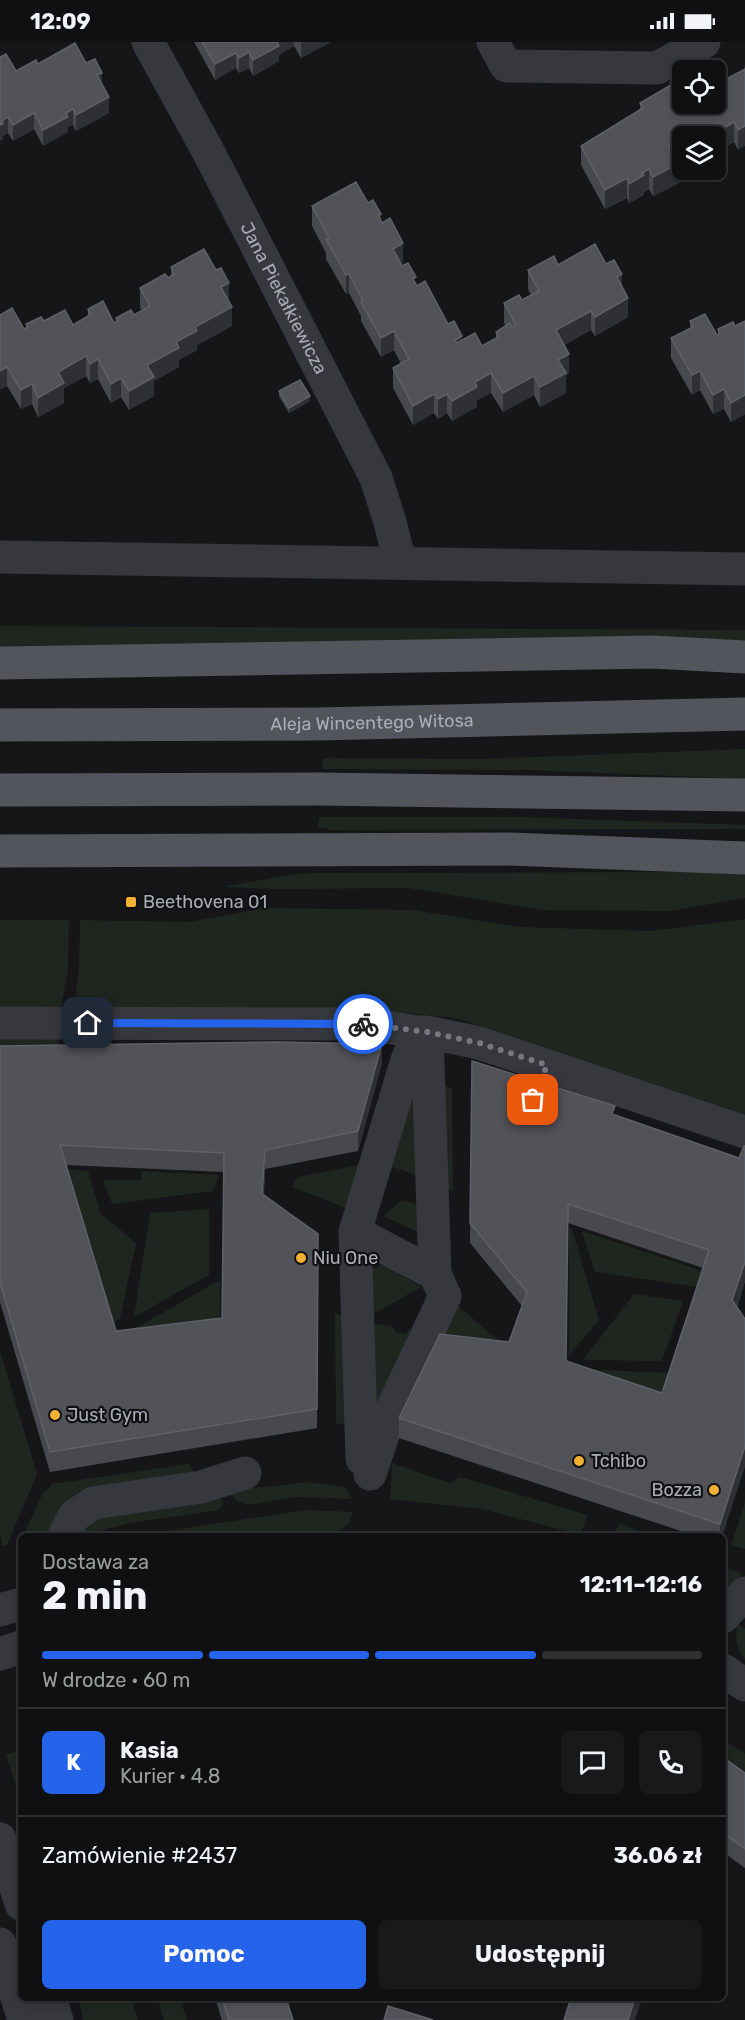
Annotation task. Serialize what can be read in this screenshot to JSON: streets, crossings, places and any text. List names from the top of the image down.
{
  "streets": {
    "main road": ["Aleja Wincentego Witosa"],
    "street": ["Jana Piekałkiewicza"]
  },
  "places": {
    "transit": ["Beethovena 01"],
    "other": [
      "Niu One",
      "Just Gym",
      "Tchibo",
      "Bozza"
    ]
  },
  "page": {
    "status": "12:09",
    "heading": ["2 min", "Dostawa za", "12:11–12:16"],
    "panel": [
      "Kasia",
      "Kurier · 4.8",
      "Zamówienie #2437",
      "36.06 zł"
    ],
    "bar": "W drodze · 60 m",
    "round": "K",
    "buttons": ["Pomoc", "Udostępnij"]
  }
}
